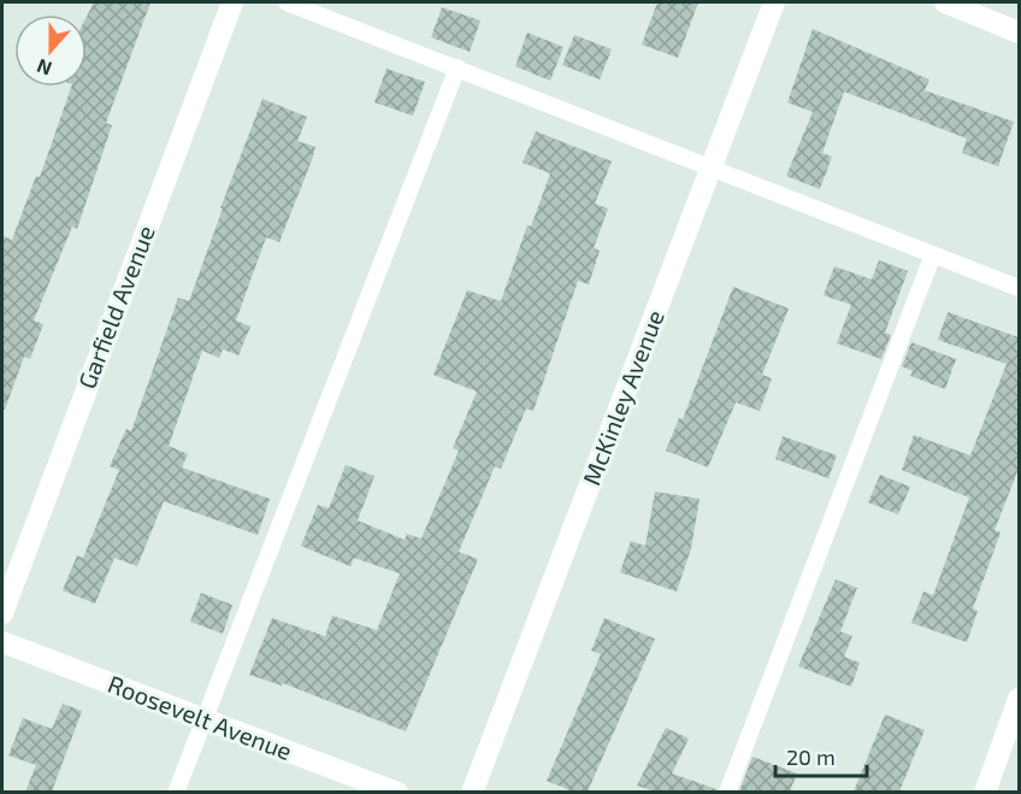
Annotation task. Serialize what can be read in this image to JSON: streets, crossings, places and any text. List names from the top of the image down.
{
  "streets": {
    "street": ["Garfield Avenue", "McKinley Avenue", "Roosevelt Avenue"]
  },
  "scale_bar": "20 m",
  "north": "bottom"
}
